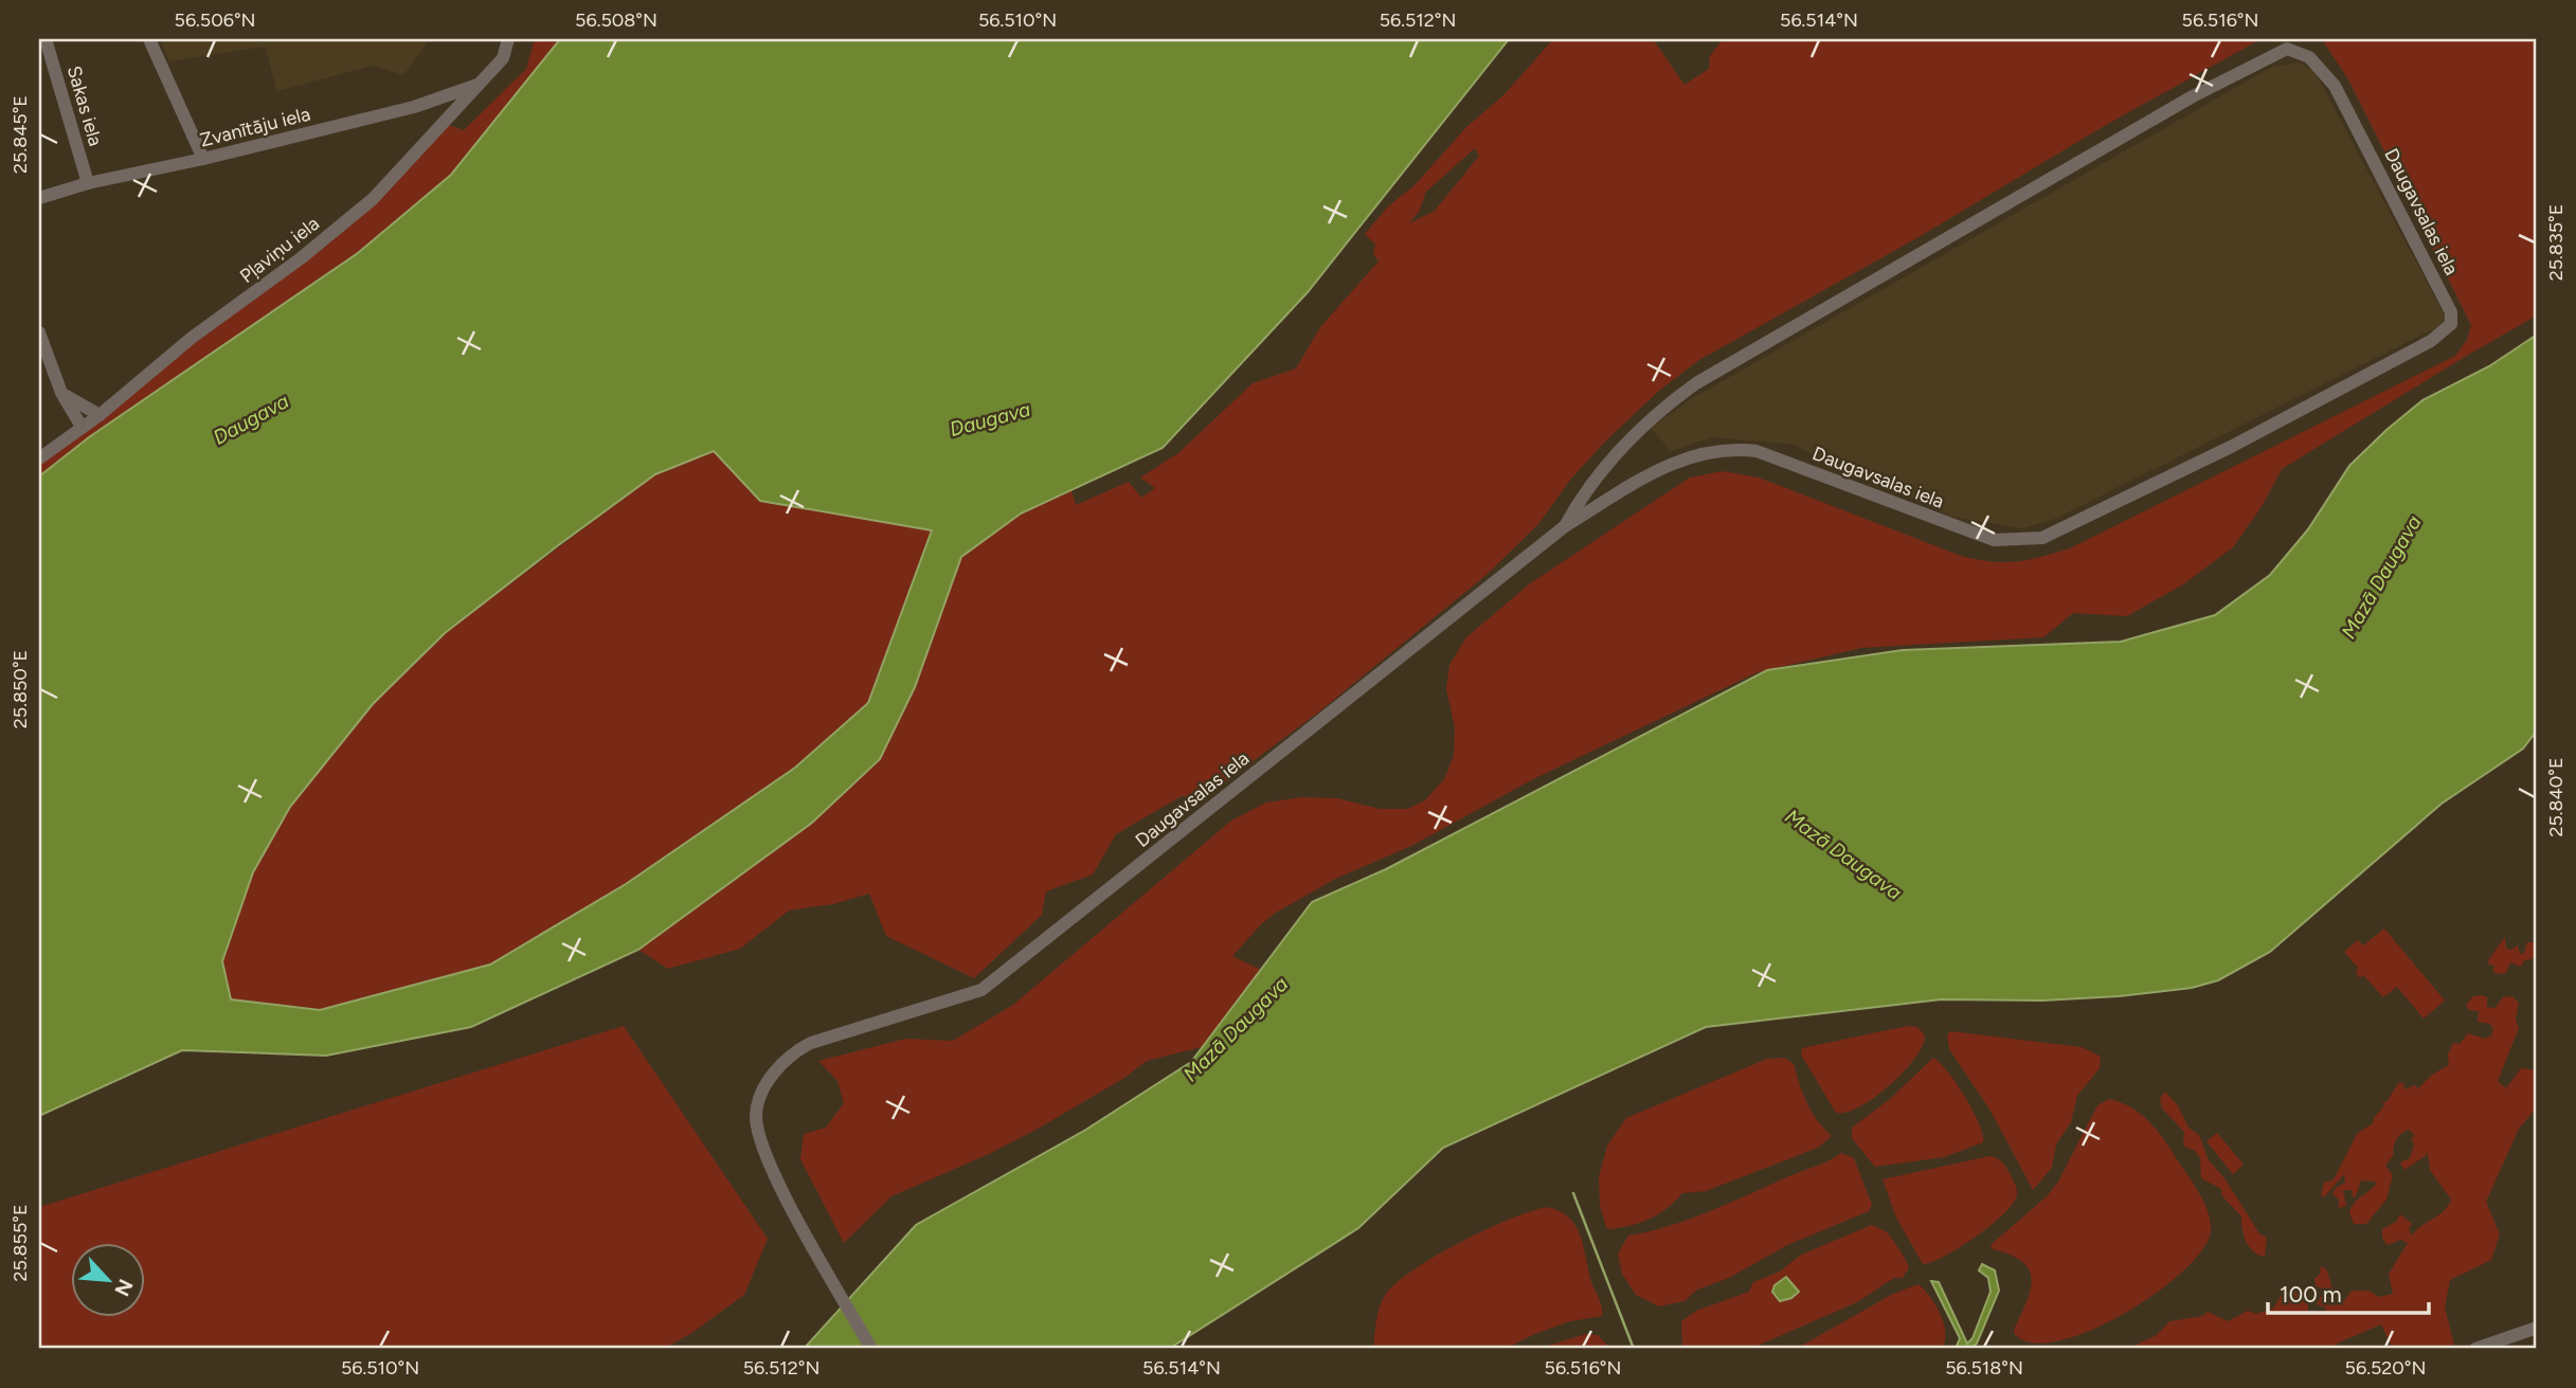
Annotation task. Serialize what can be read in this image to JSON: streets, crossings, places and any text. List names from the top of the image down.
{
  "streets": {
    "street": [
      "Sakas iela",
      "Zvanītāju iela",
      "Daugavsalas iela",
      "Pļaviņu iela"
    ]
  },
  "crossings": [
    ["Sakas iela", "Zvanītāju iela"],
    ["Zvanītāju iela", "Pļaviņu iela"]
  ],
  "water": ["Daugava", "Mazā Daugava"],
  "scale_bar": "100 m",
  "north": "bottom right",
  "coordinates": [
    "56.506°N",
    "56.508°N",
    "56.510°N",
    "56.512°N",
    "56.514°N",
    "56.516°N",
    "25.845°E",
    "25.835°E",
    "25.850°E",
    "25.840°E",
    "25.855°E",
    "56.518°N",
    "56.520°N"
  ]
}
